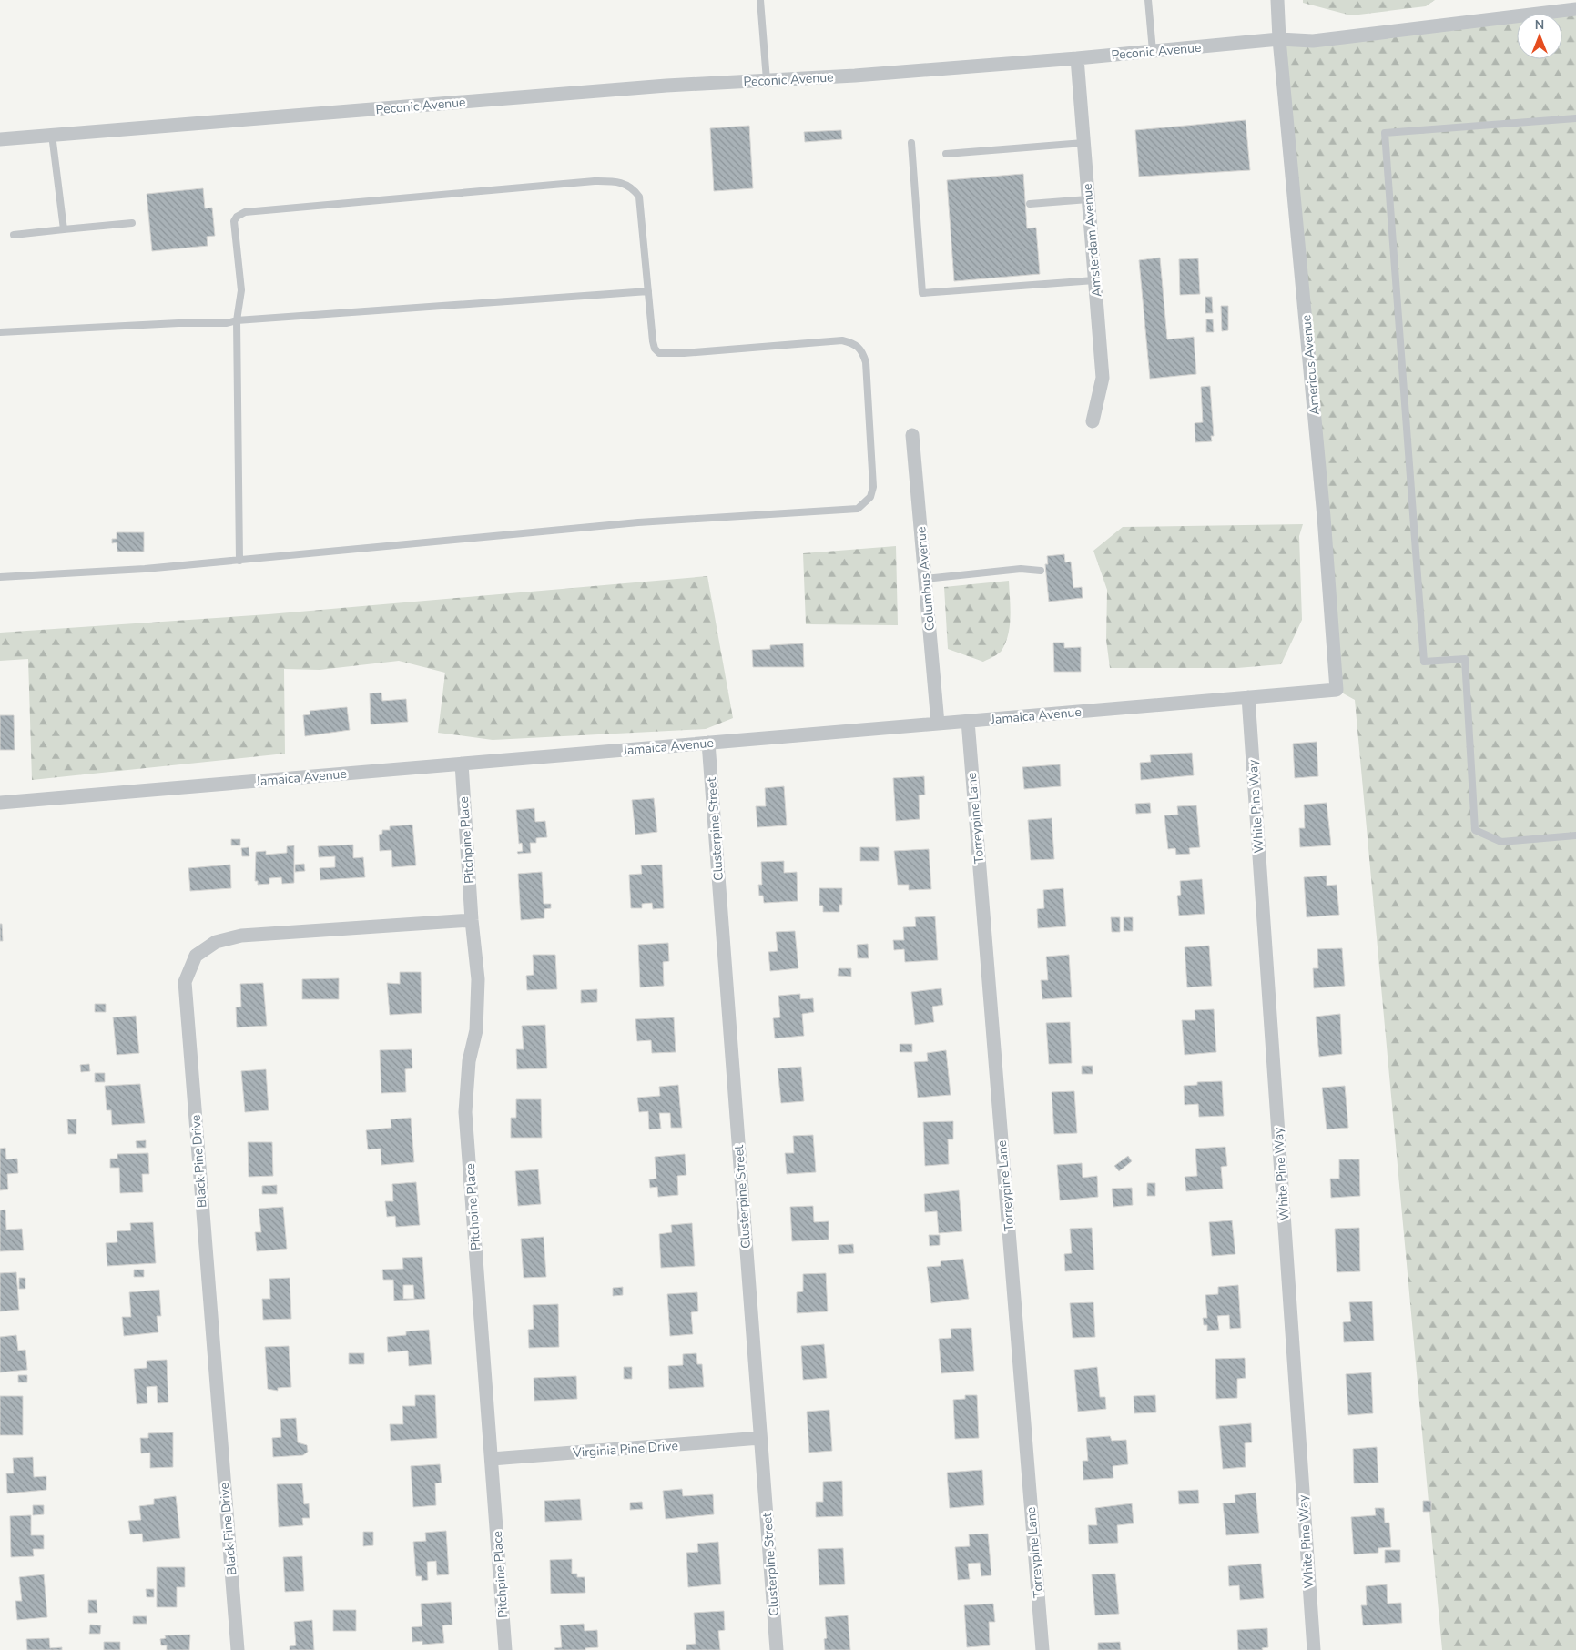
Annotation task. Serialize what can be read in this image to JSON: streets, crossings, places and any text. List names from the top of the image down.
{
  "streets": {
    "street": [
      "Peconic Avenue",
      "Amsterdam Avenue",
      "Americus Avenue",
      "Columbus Avenue",
      "Jamaica Avenue",
      "White Pine Way",
      "Torreypine Lane",
      "Clusterpine Street",
      "Pitchpine Place",
      "Black Pine Drive",
      "Virginia Pine Drive"
    ]
  },
  "crossings": [
    ["Peconic Avenue", "Amsterdam Avenue"],
    ["Peconic Avenue", "Americus Avenue"],
    ["Americus Avenue", "Jamaica Avenue"],
    ["Columbus Avenue", "Jamaica Avenue"],
    ["Jamaica Avenue", "White Pine Way"],
    ["Jamaica Avenue", "Torreypine Lane"],
    ["Jamaica Avenue", "Clusterpine Street"],
    ["Jamaica Avenue", "Pitchpine Place"],
    ["Clusterpine Street", "Virginia Pine Drive"],
    ["Pitchpine Place", "Black Pine Drive"],
    ["Pitchpine Place", "Virginia Pine Drive"]
  ],
  "north": "top"
}
